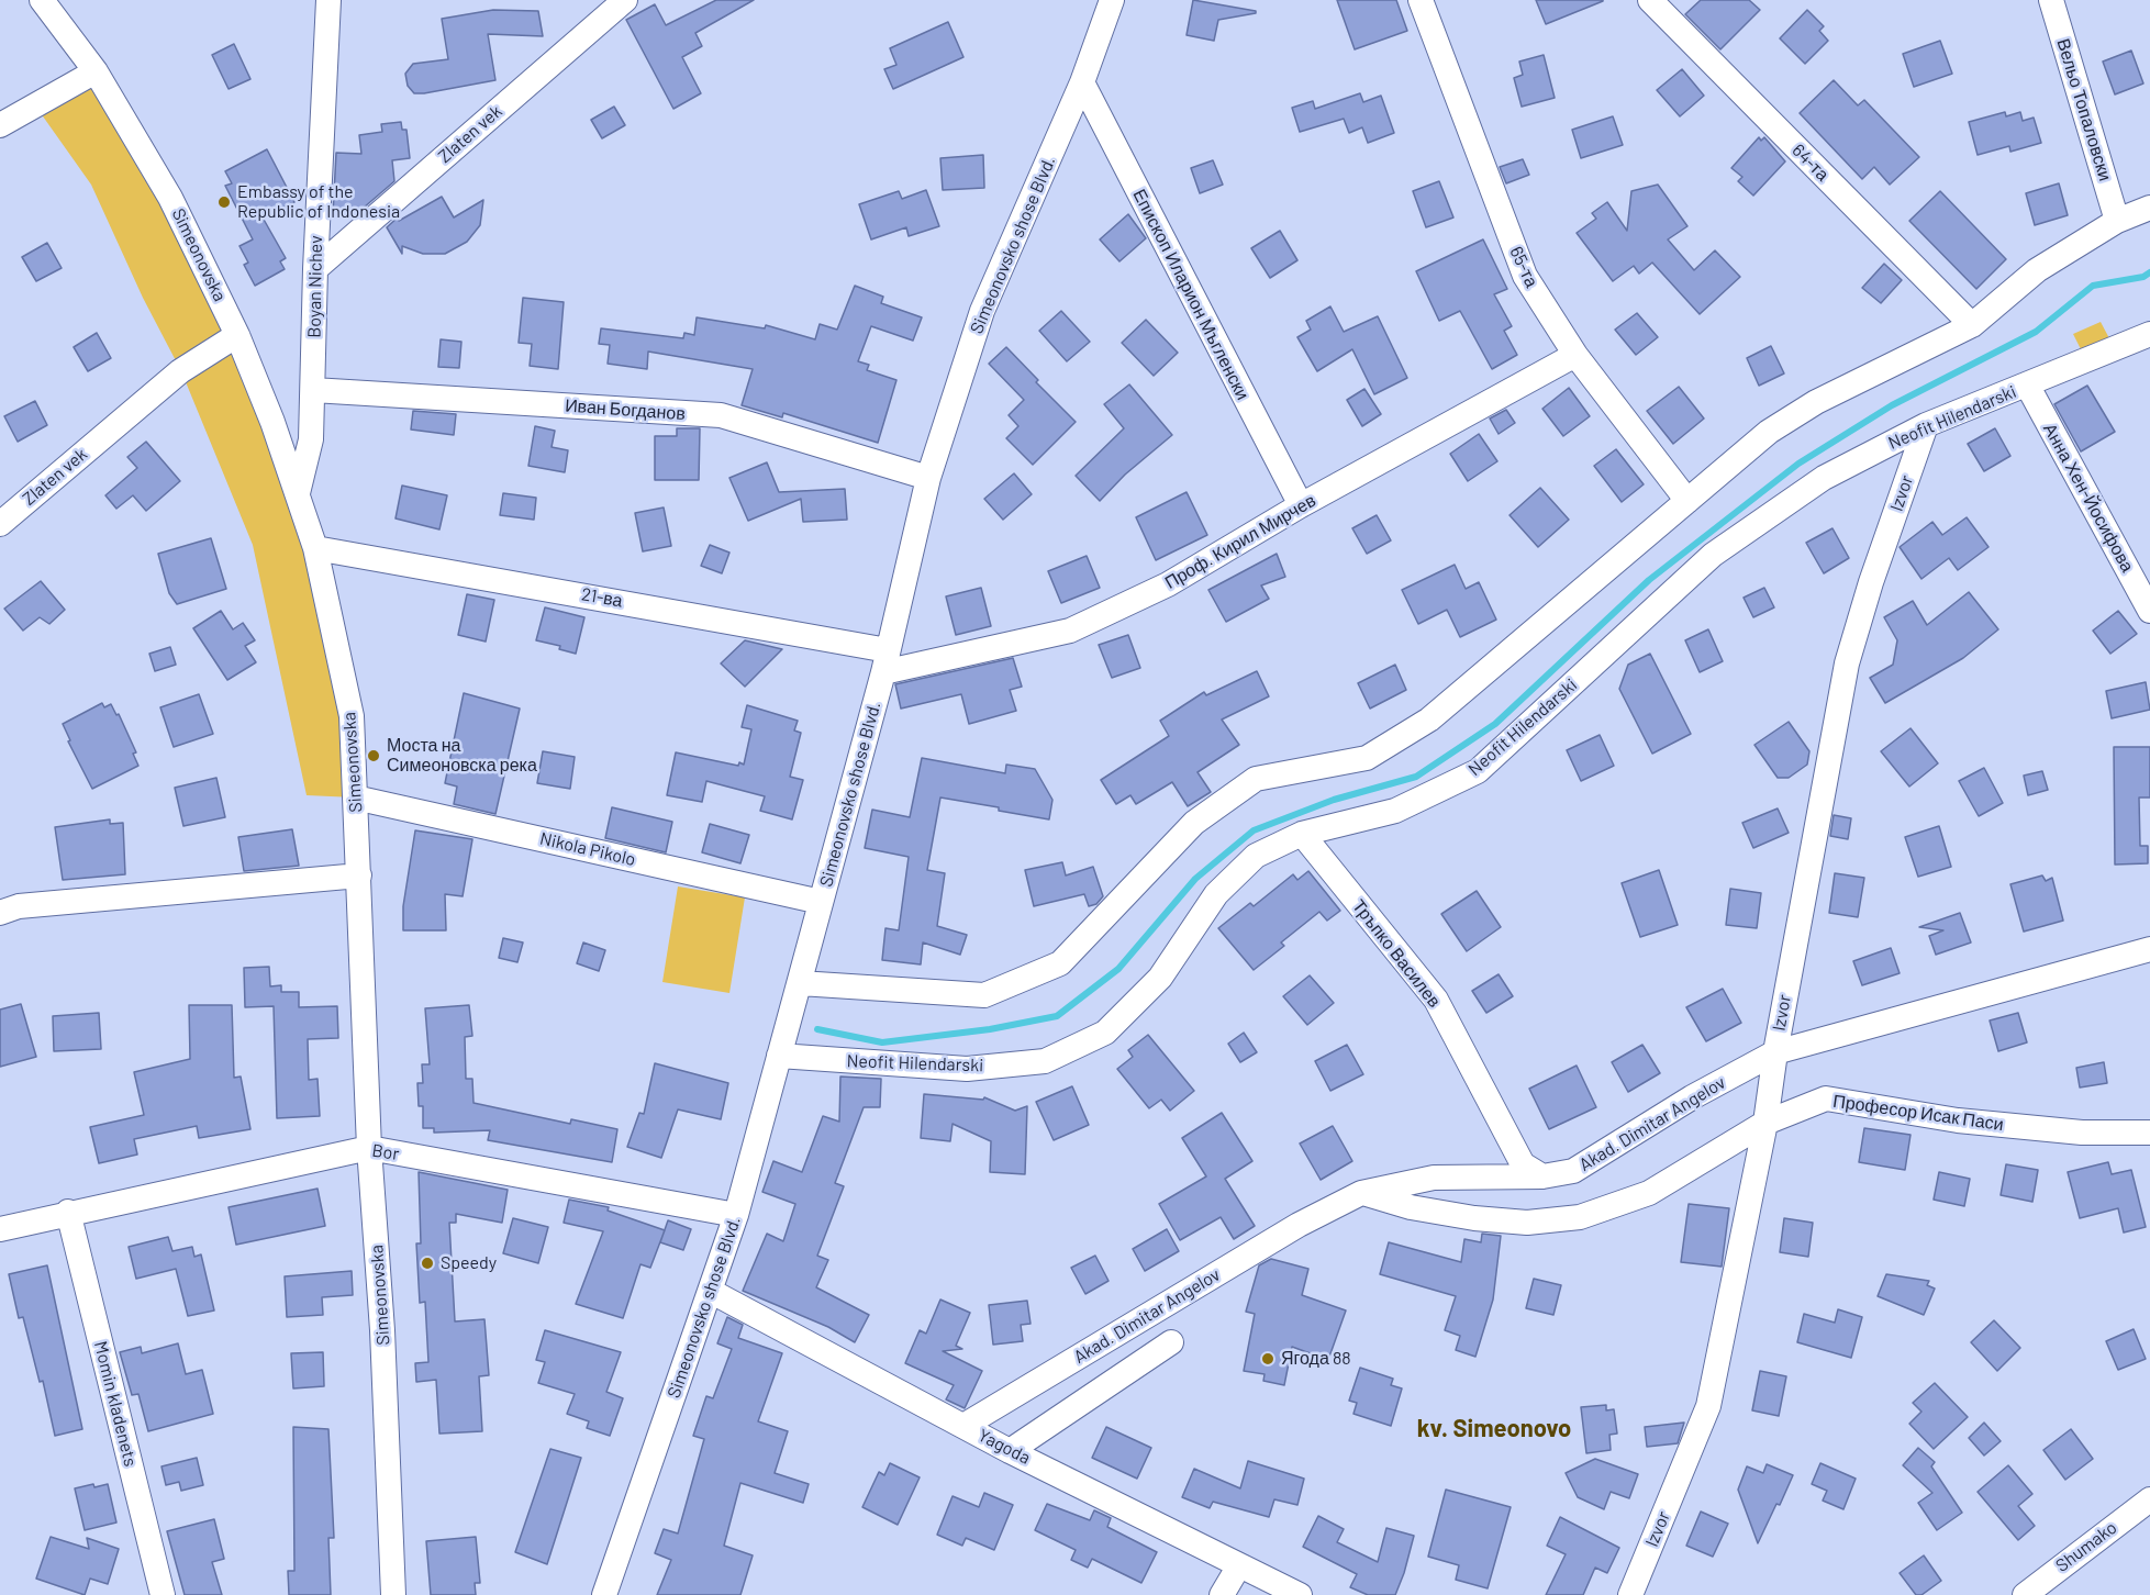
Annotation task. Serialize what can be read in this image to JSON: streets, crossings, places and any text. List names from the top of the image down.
{
  "streets": {
    "street": [
      "Вельо Топаловски",
      "Zlaten vek",
      "64-та",
      "Simeonovsko shose Blvd.",
      "Simeonovska",
      "65-та",
      "Boyan Nichev",
      "Епископ Иларион Мъгленски",
      "Иван Богданов",
      "Neofit Hilendarski",
      "Izvor",
      "Анна Хен-Йосифова",
      "Проф. Кирил Мирчев",
      "21-ва",
      "Nikola Pikolo",
      "Тръпко Василев",
      "Професор Исак Паси",
      "Akad. Dimitar Angelov",
      "Bor",
      "Momin kladenets",
      "Yagoda",
      "Shumako"
    ]
  },
  "crossings": [
    ["Zlaten vek", "Simeonovska"],
    ["Zlaten vek", "Boyan Nichev"],
    ["Simeonovsko shose Blvd.", "Епископ Иларион Мъгленски"],
    ["Simeonovsko shose Blvd.", "Иван Богданов"],
    ["Simeonovsko shose Blvd.", "Neofit Hilendarski"],
    ["Simeonovsko shose Blvd.", "Проф. Кирил Мирчев"],
    ["Simeonovsko shose Blvd.", "21-ва"],
    ["Simeonovsko shose Blvd.", "Nikola Pikolo"],
    ["Simeonovsko shose Blvd.", "Bor"],
    ["Simeonovsko shose Blvd.", "Yagoda"],
    ["Simeonovska", "Boyan Nichev"],
    ["Simeonovska", "21-ва"],
    ["Simeonovska", "Nikola Pikolo"],
    ["Simeonovska", "Bor"],
    ["65-та", "Проф. Кирил Мирчев"],
    ["Boyan Nichev", "Иван Богданов"],
    ["Епископ Иларион Мъгленски", "Проф. Кирил Мирчев"],
    ["Neofit Hilendarski", "Izvor"],
    ["Neofit Hilendarski", "Анна Хен-Йосифова"],
    ["Neofit Hilendarski", "Тръпко Василев"],
    ["Izvor", "Професор Исак Паси"],
    ["Izvor", "Akad. Dimitar Angelov"],
    ["Проф. Кирил Мирчев", "21-ва"],
    ["Тръпко Василев", "Akad. Dimitar Angelov"],
    ["Професор Исак Паси", "Akad. Dimitar Angelov"],
    ["Akad. Dimitar Angelov", "Yagoda"],
    ["Bor", "Momin kladenets"]
  ],
  "districts": ["kv. Simeonovo"],
  "places": [
    "Embassy of the Republic of Indonesia",
    "Моста на Симеоновска река",
    "Speedy",
    "Ягода 88"
  ]
}
